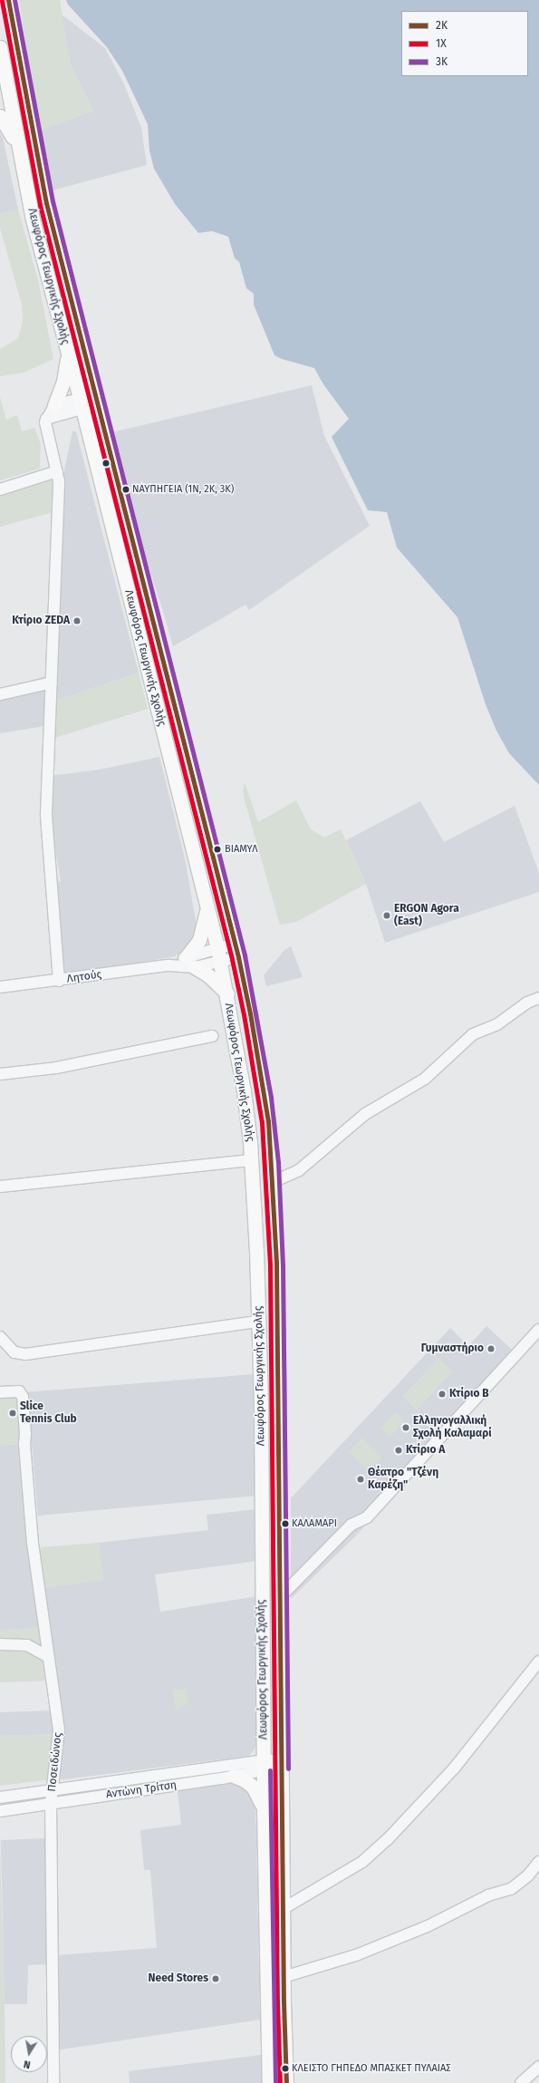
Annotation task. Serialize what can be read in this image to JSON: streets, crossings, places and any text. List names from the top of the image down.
{
  "streets": {
    "main road": ["Λεωφόρος Γεωργικής Σχολής"],
    "street": ["Λητούς", "Ποσειδώνος", "Αντώνη Τρίτση"]
  },
  "crossings": [
    ["Λεωφόρος Γεωργικής Σχολής", "Λητούς"],
    ["Λεωφόρος Γεωργικής Σχολής", "Αντώνη Τρίτση"],
    ["Ποσειδώνος", "Αντώνη Τρίτση"]
  ],
  "places": [
    "ΝΑΥΠΗΓΕΙΑ (1Ν, 2Κ, 3Κ)",
    "Κτίριο ZEDA",
    "ΒΙΑΜΥΛ",
    "ERGON Agora (East)",
    "Γυμναστήριο",
    "Κτίριο Β",
    "Slice Tennis Club",
    "Ελληνογαλλική Σχολή Καλαμαρί",
    "Κτίριο Α",
    "Θέατρο \"Τζένη Καρέζη\"",
    "ΚΑΛΑΜΑΡΙ",
    "Need Stores",
    "ΚΛΕΙΣΤΟ ΓΗΠΕΔΟ ΜΠΑΣΚΕΤ ΠΥΛΑΙΑΣ"
  ],
  "lines": ["transit line 2Κ", "transit line 3Κ", "transit line 1Χ"],
  "legend": ["2Κ", "1Χ", "3Κ"],
  "north": "bottom"
}
